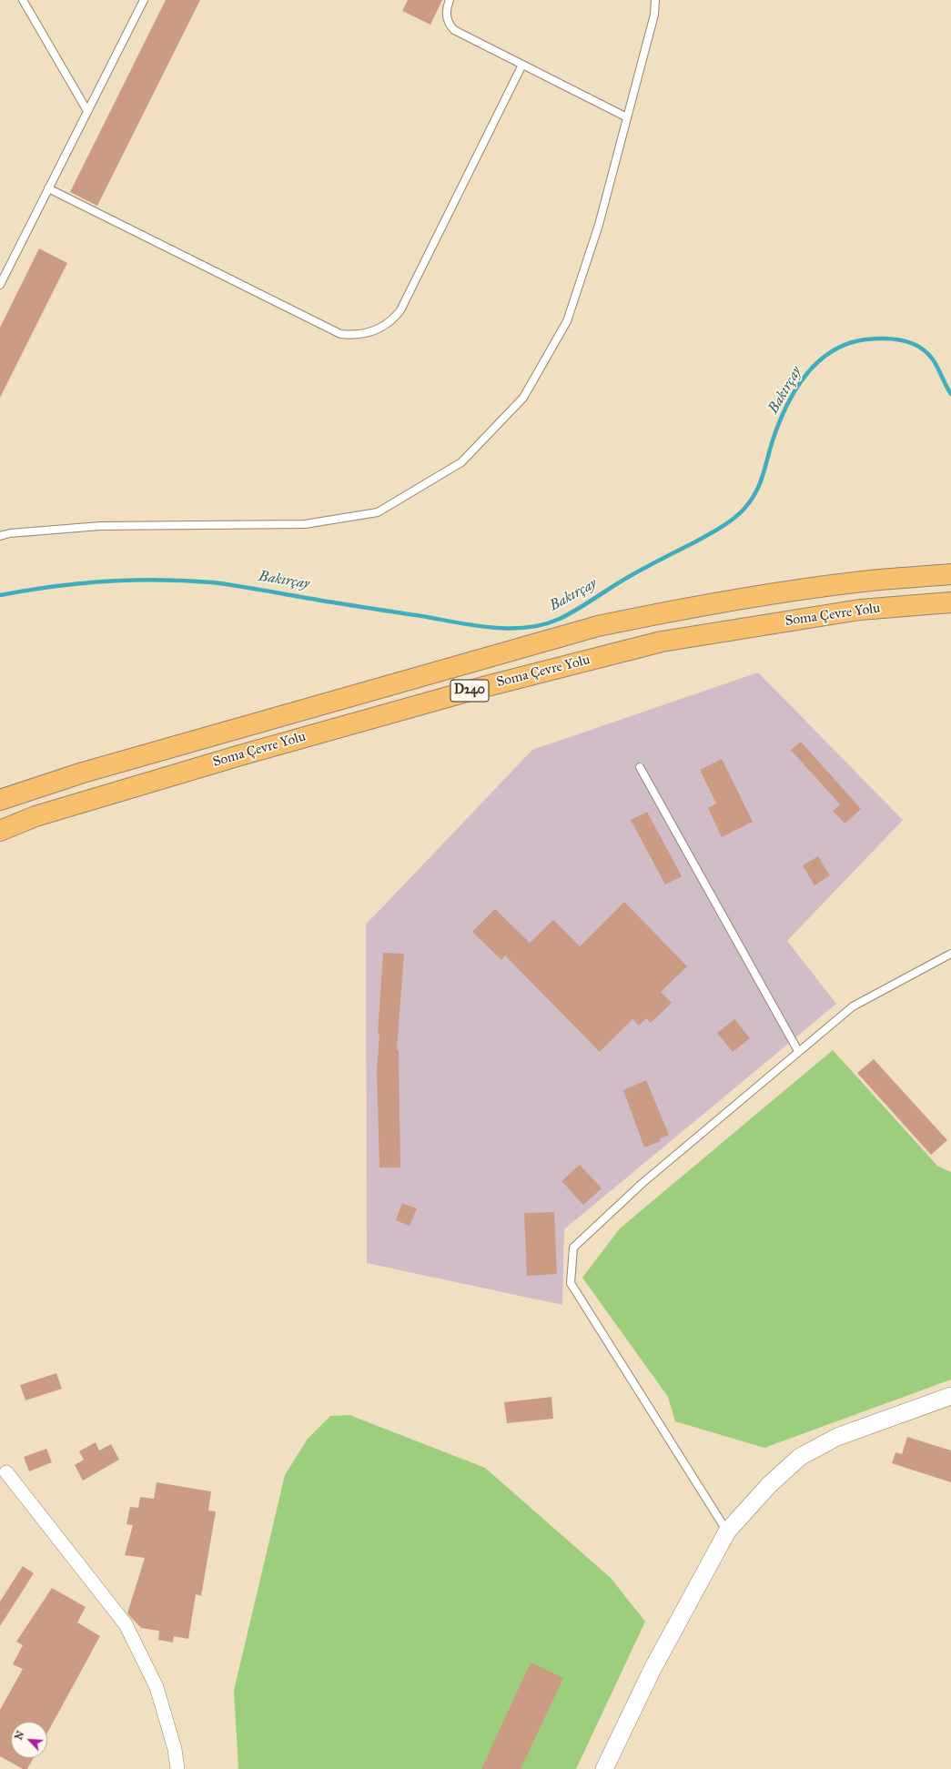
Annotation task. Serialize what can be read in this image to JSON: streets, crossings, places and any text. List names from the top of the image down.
{
  "streets": {
    "highway": ["Soma Çevre Yolu", "D240"]
  },
  "water": ["Bakırçay"],
  "north": "top left"
}
